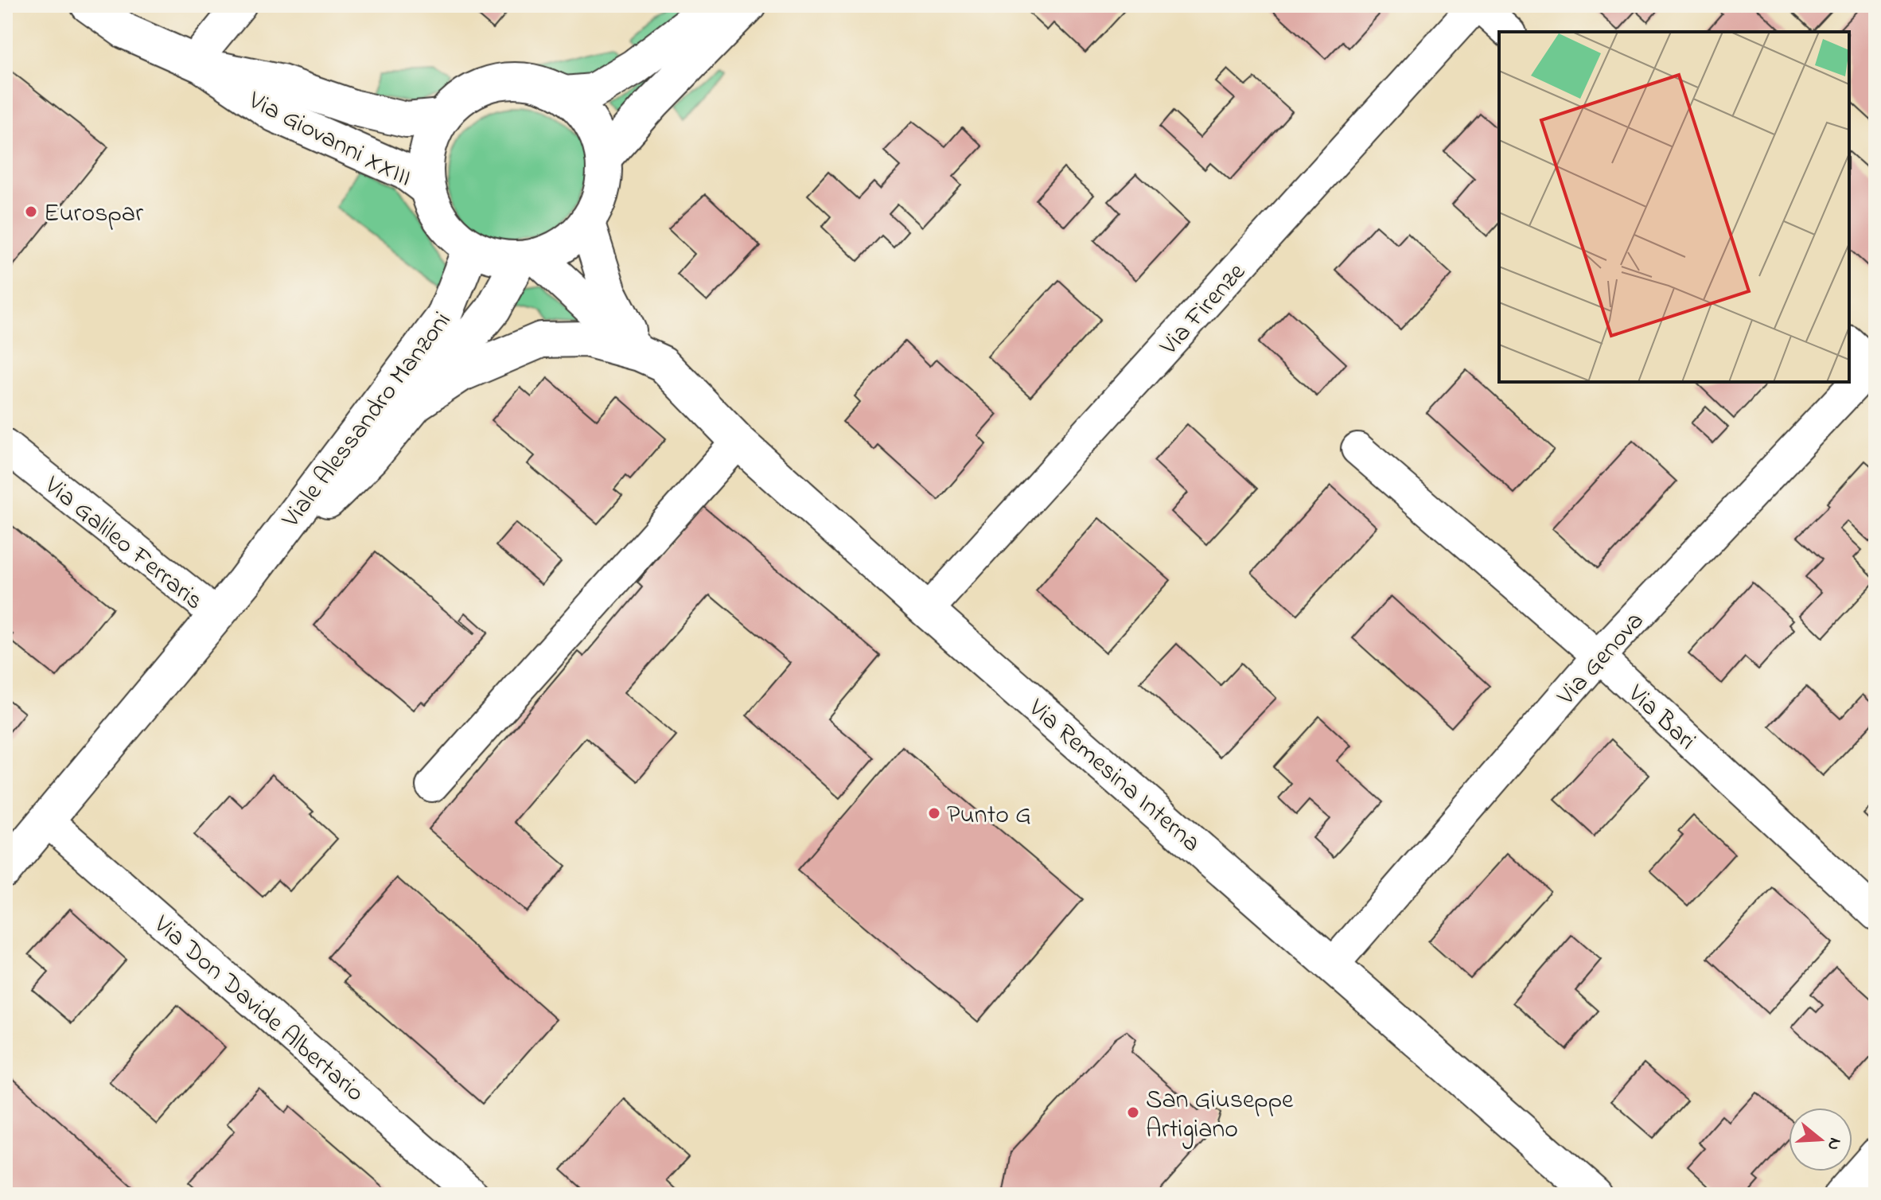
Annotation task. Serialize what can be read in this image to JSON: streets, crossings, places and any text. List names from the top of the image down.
{
  "streets": {
    "street": [
      "Via Giovanni XXIII",
      "Via Firenze",
      "Viale Alessandro Manzoni",
      "Via Galileo Ferraris",
      "Via Genova",
      "Via Bari",
      "Via Remesina Interna",
      "Via Don Davide Albertario"
    ]
  },
  "crossings": [
    ["Via Giovanni XXIII", "Viale Alessandro Manzoni"],
    ["Via Giovanni XXIII", "Via Remesina Interna"],
    ["Via Firenze", "Via Remesina Interna"],
    ["Viale Alessandro Manzoni", "Via Galileo Ferraris"],
    ["Viale Alessandro Manzoni", "Via Remesina Interna"],
    ["Viale Alessandro Manzoni", "Via Don Davide Albertario"],
    ["Via Genova", "Via Bari"],
    ["Via Genova", "Via Remesina Interna"]
  ],
  "places": ["Eurospar", "Punto G", "San Giuseppe Artigiano"],
  "north": "right"
}
